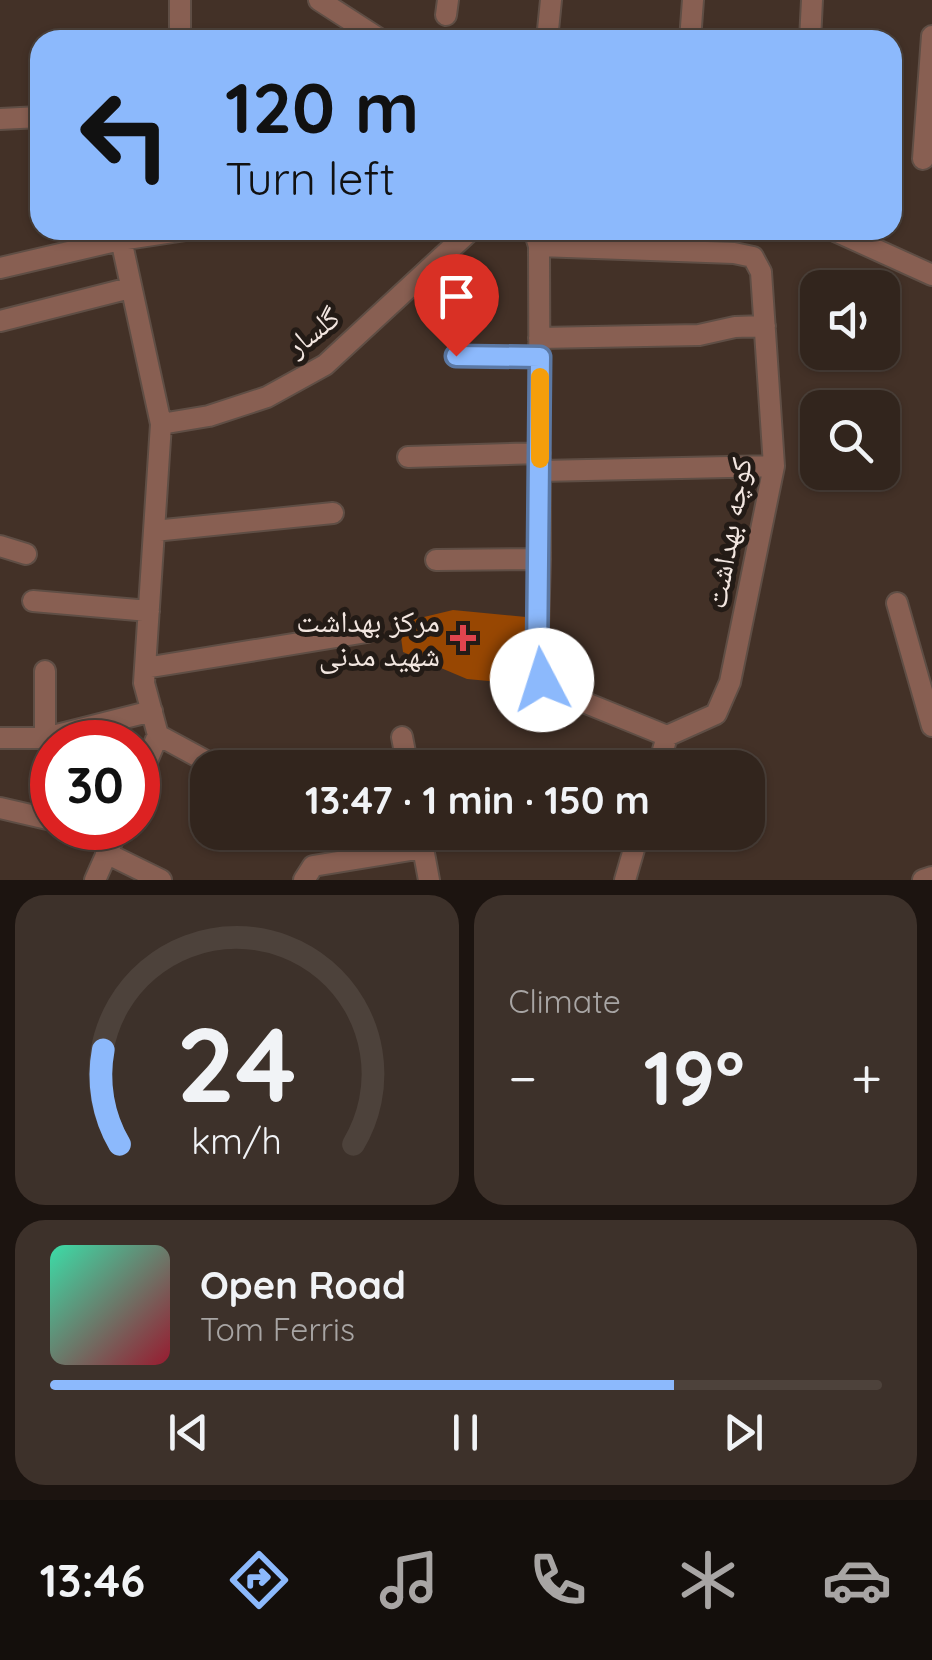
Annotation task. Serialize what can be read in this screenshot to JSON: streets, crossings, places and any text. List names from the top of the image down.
{
  "streets": {
    "street": ["گلسار", "کوچه بهداشت"]
  },
  "places": {
    "health": ["مرکز بهداشت شهید مدنی"]
  },
  "page": {
    "turn": ["120 m", "Turn left"],
    "limit": "30",
    "trip": "13:47 · 1 min · 150 m",
    "tile": "Climate",
    "heat": ["−", "19°", "+"],
    "song": ["Open Road", "Tom Ferris"],
    "tabs": "13:46",
    "gauge": ["24", "km/h"]
  }
}
